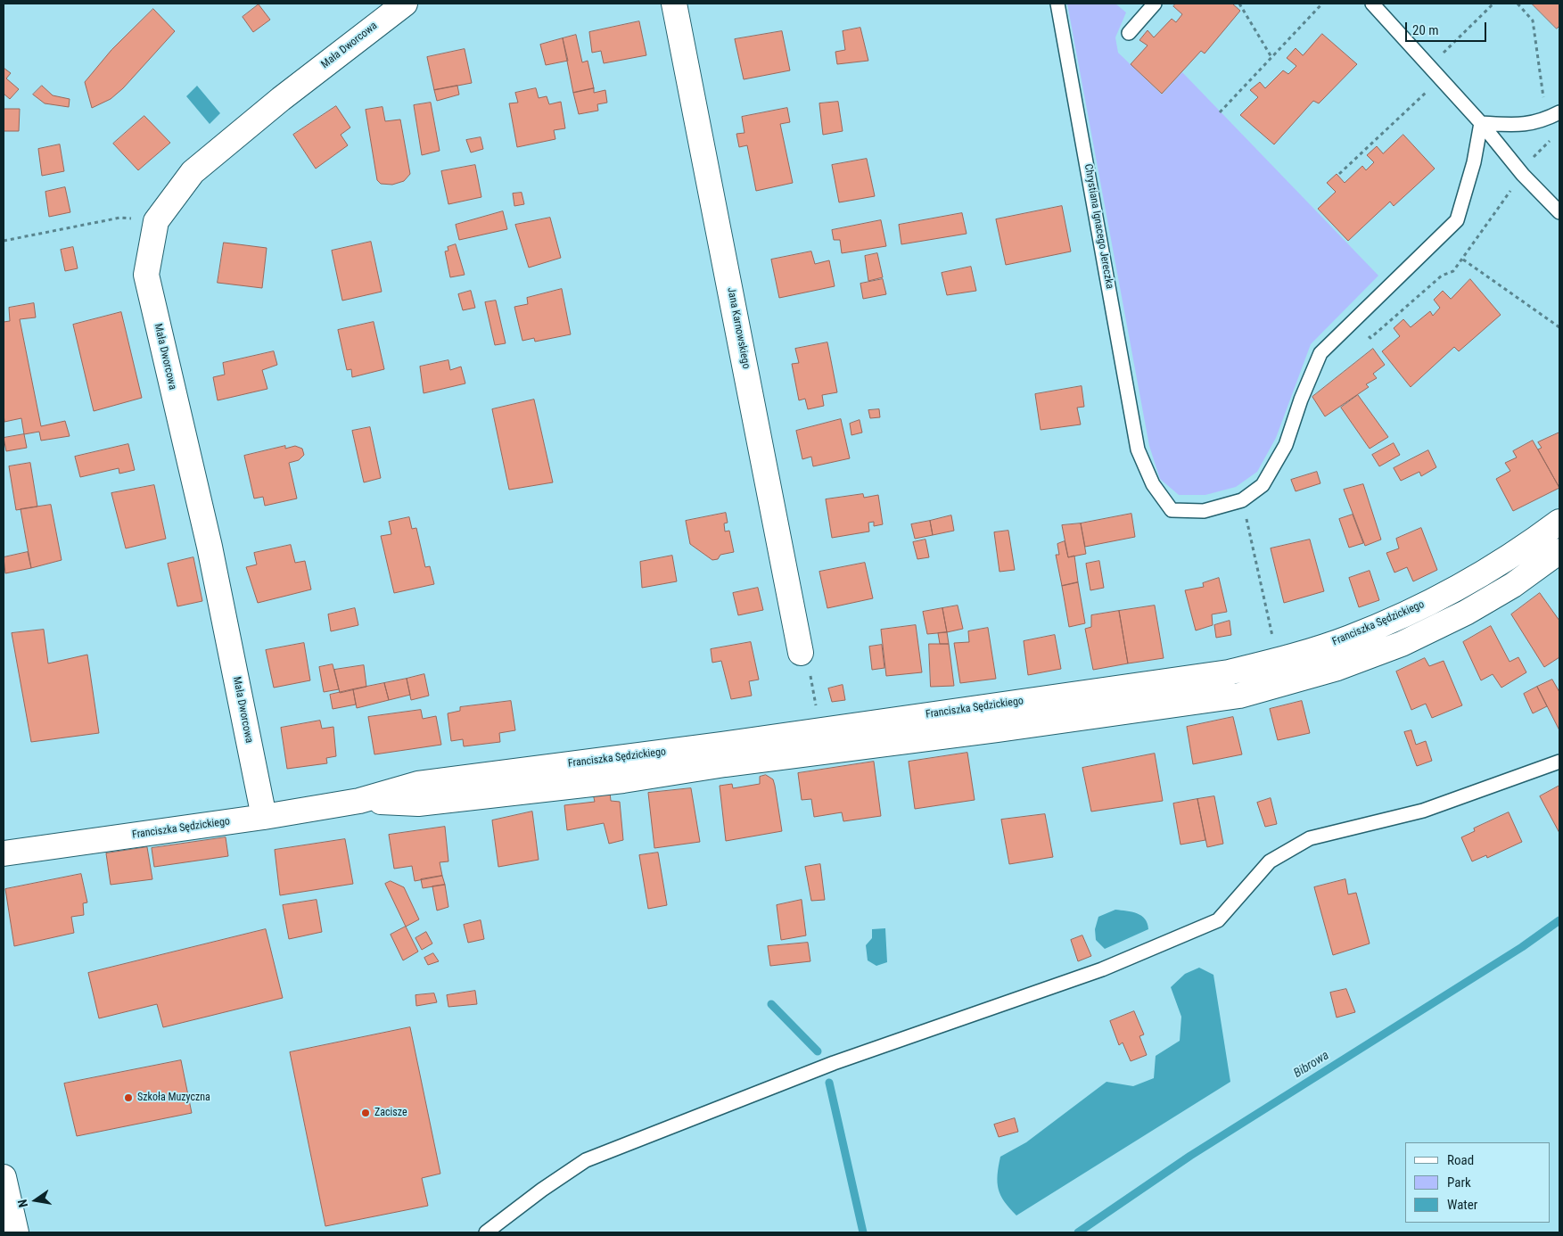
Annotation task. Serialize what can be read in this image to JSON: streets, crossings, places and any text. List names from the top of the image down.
{
  "streets": {
    "street": ["Mała Dworcowa", "Jana Karnowskiego", "Franciszka Sędzickiego"],
    "lane": ["Chrystiana Ignacego Jereczka"]
  },
  "crossings": [
    ["Mała Dworcowa", "Franciszka Sędzickiego"]
  ],
  "water": ["Bibrowa"],
  "places": ["Szkoła Muzyczna", "Zacisze"],
  "legend": ["Road", "Park", "Water"],
  "scale_bar": "20 m",
  "north": "left"
}
